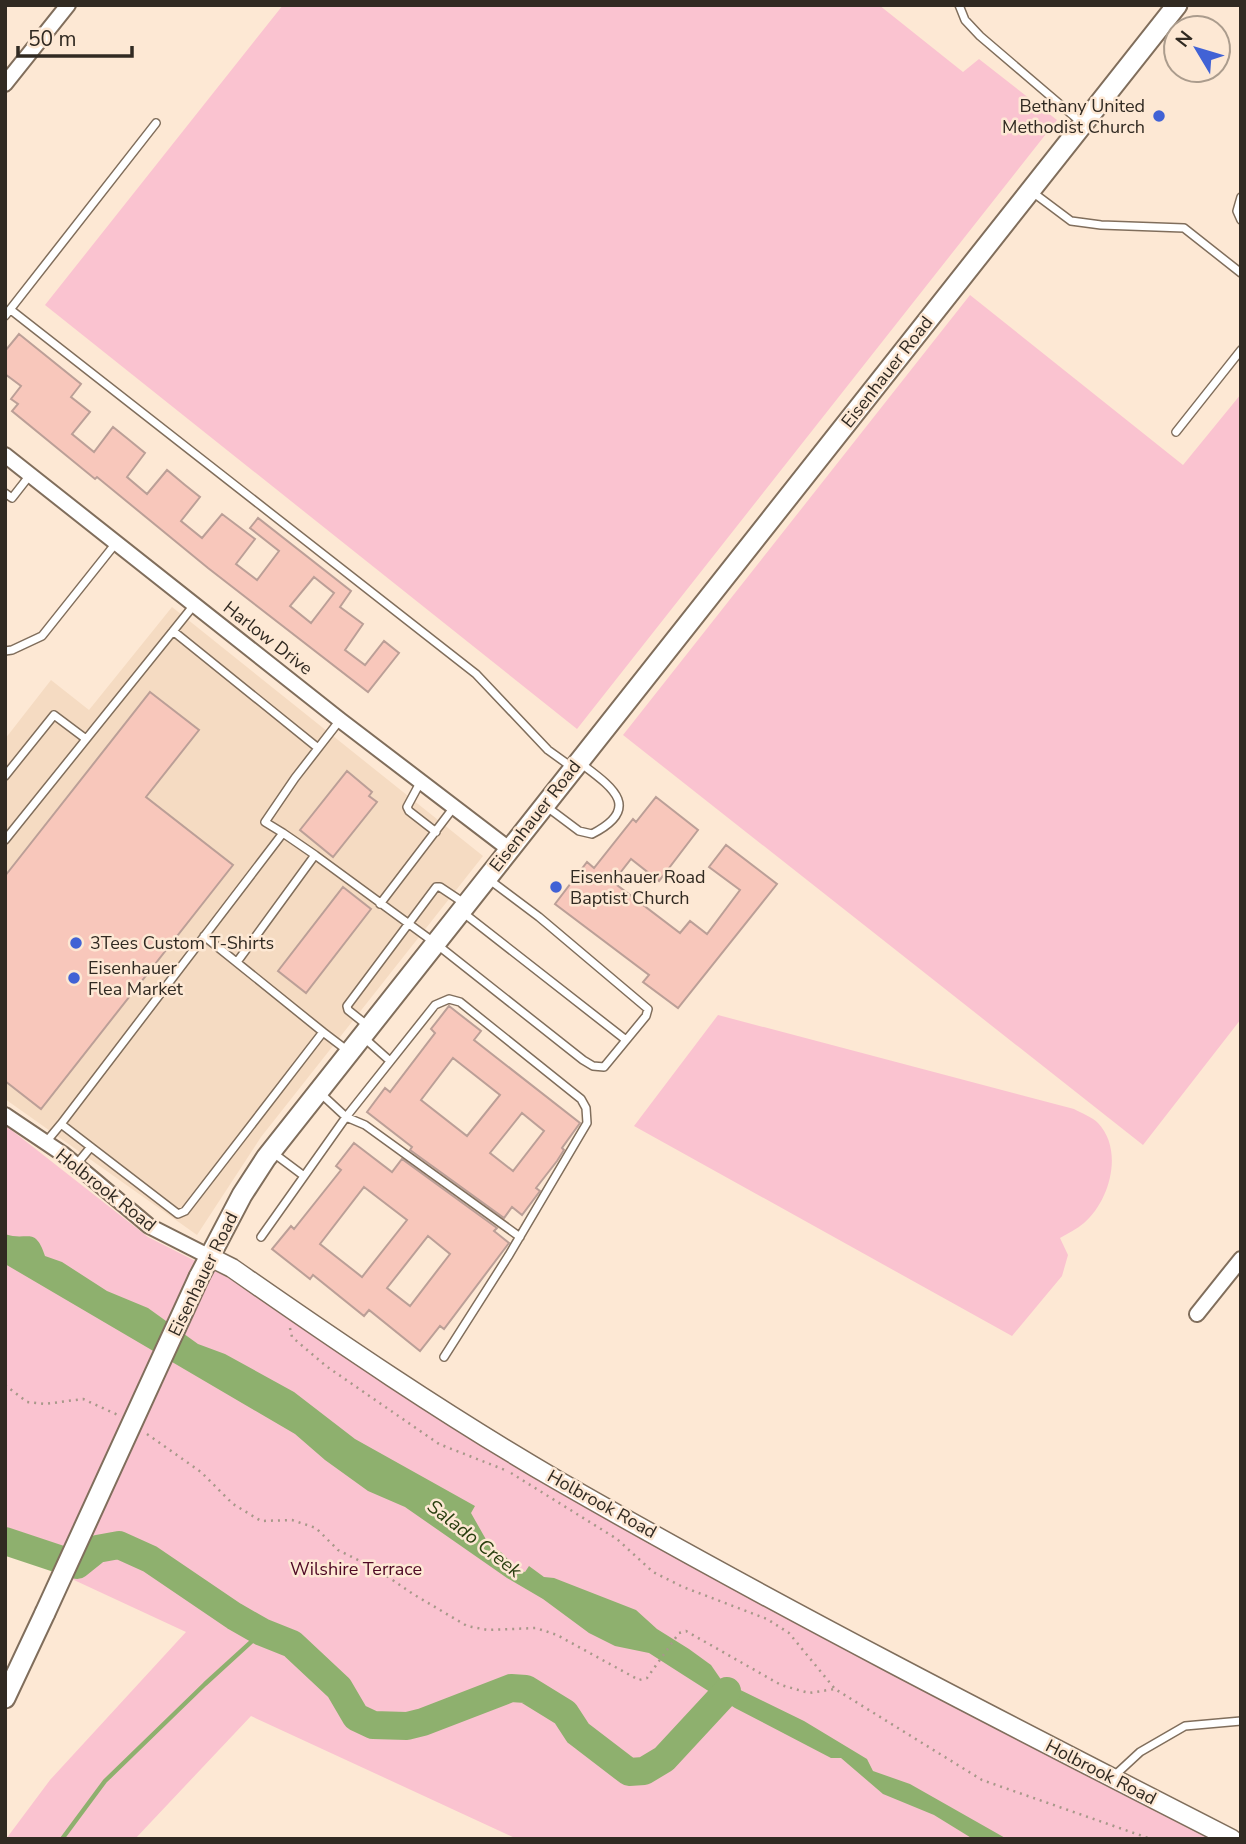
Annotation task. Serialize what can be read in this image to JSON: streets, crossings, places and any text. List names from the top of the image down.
{
  "streets": {
    "main road": ["Eisenhauer Road"],
    "street": ["Harlow Drive", "Holbrook Road"]
  },
  "crossings": [
    ["Eisenhauer Road", "Harlow Drive"],
    ["Eisenhauer Road", "Holbrook Road"]
  ],
  "water": ["Salado Creek"],
  "parks": ["Wilshire Terrace"],
  "places": [
    "Bethany United Methodist Church",
    "Eisenhauer Road Baptist Church",
    "3Tees Custom T-Shirts",
    "Eisenhauer Flea Market"
  ],
  "scale_bar": "50 m",
  "north": "top left"
}
